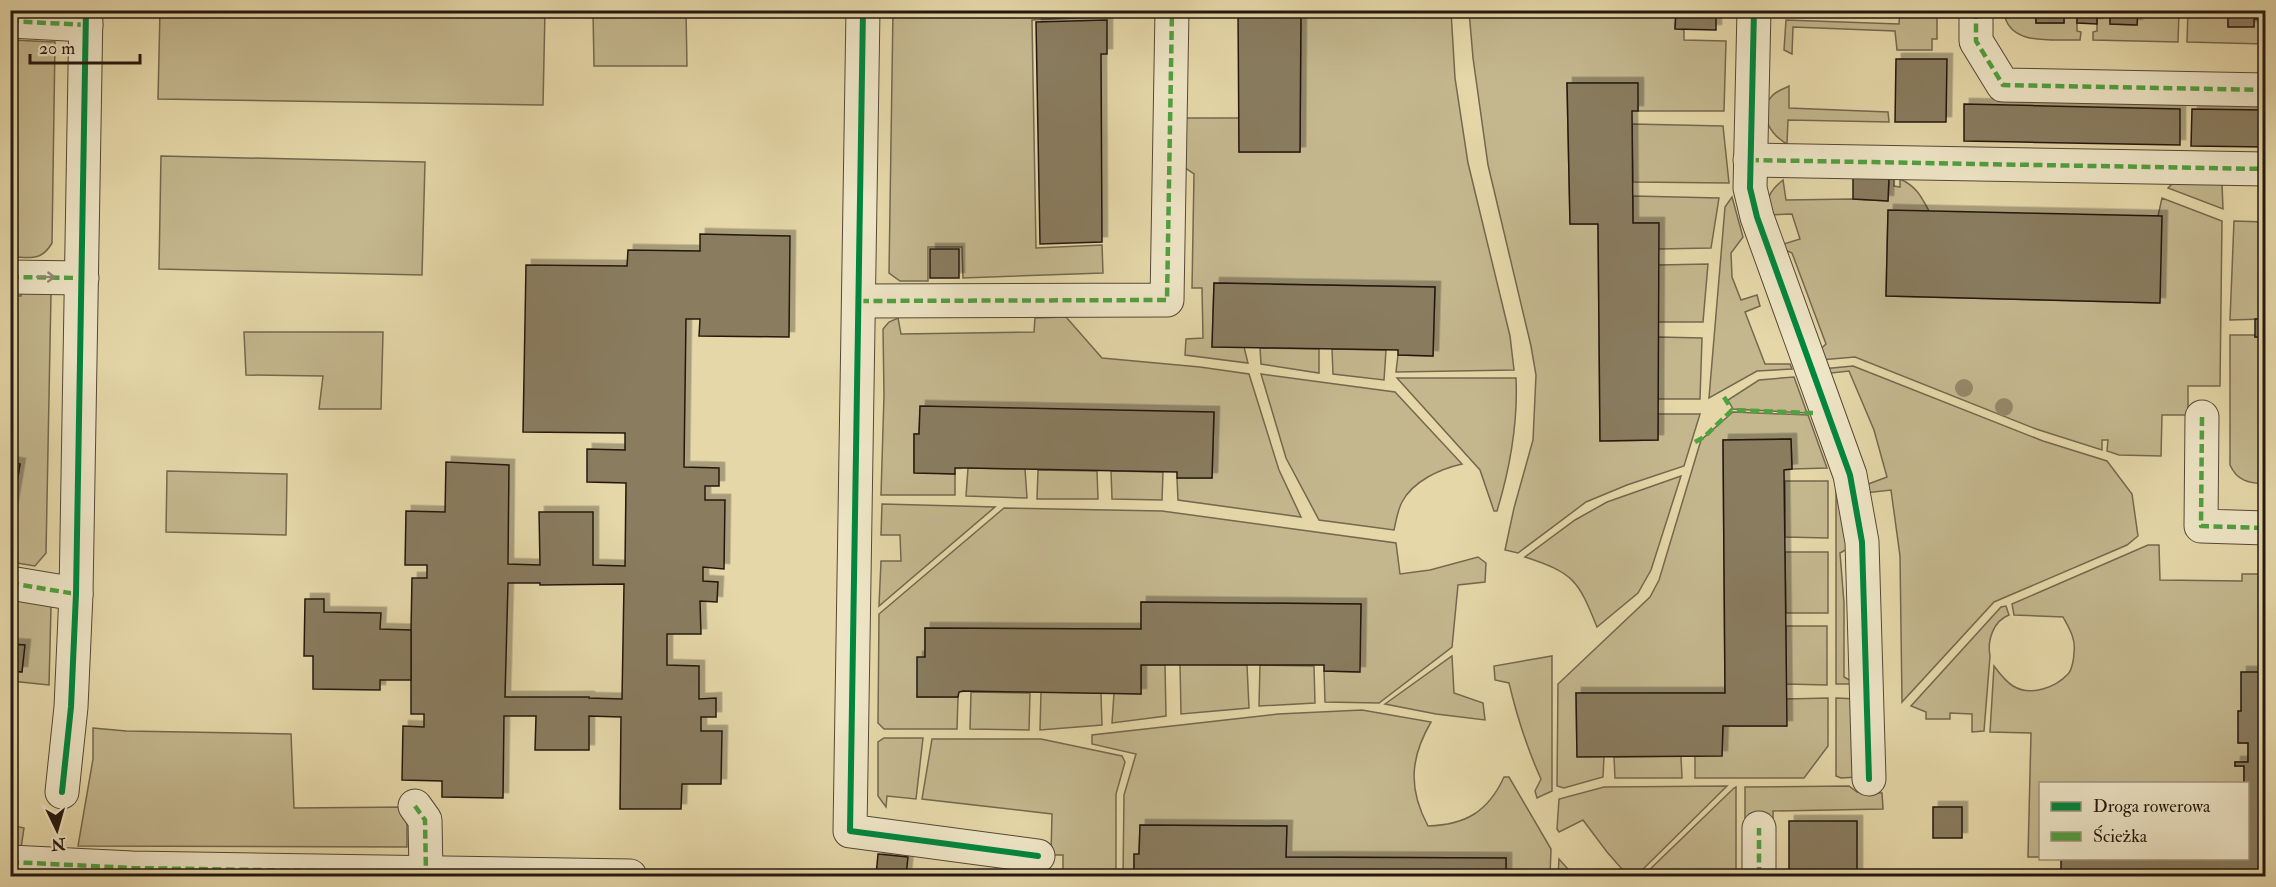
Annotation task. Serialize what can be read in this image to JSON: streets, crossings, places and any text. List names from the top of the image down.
{
  "legend": ["Droga rowerowa", "Ścieżka"],
  "scale_bar": "20 m",
  "north": "bottom"
}
